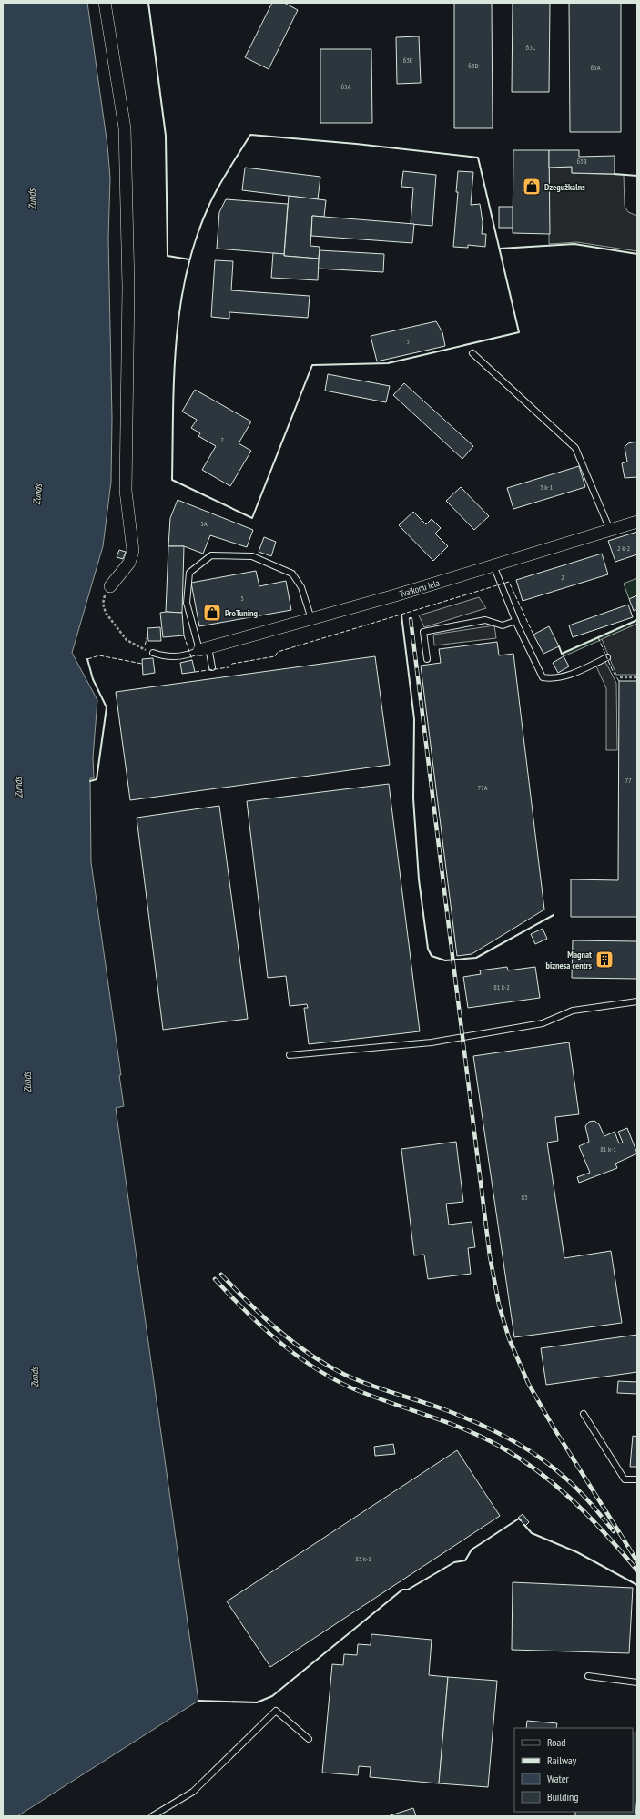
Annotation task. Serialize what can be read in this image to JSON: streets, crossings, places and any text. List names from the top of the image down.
{
  "streets": {
    "street": ["Tvaikoņu iela"]
  },
  "water": ["Zunds"],
  "places": {
    "shop": ["Dzegužkalns", "ProTuning"],
    "building": ["Magnat biznesa centrs"]
  },
  "house_numbers": [
    "63C",
    "63E",
    "63D",
    "63A",
    "65A",
    "63B",
    "3",
    "7",
    "3 k-1",
    "5A",
    "2 k-2",
    "2",
    "5",
    "77",
    "77A",
    "81 k-2",
    "81 k-1",
    "83",
    "83 k-1"
  ],
  "legend": [
    "Road",
    "Railway",
    "Water",
    "Building"
  ]
}
